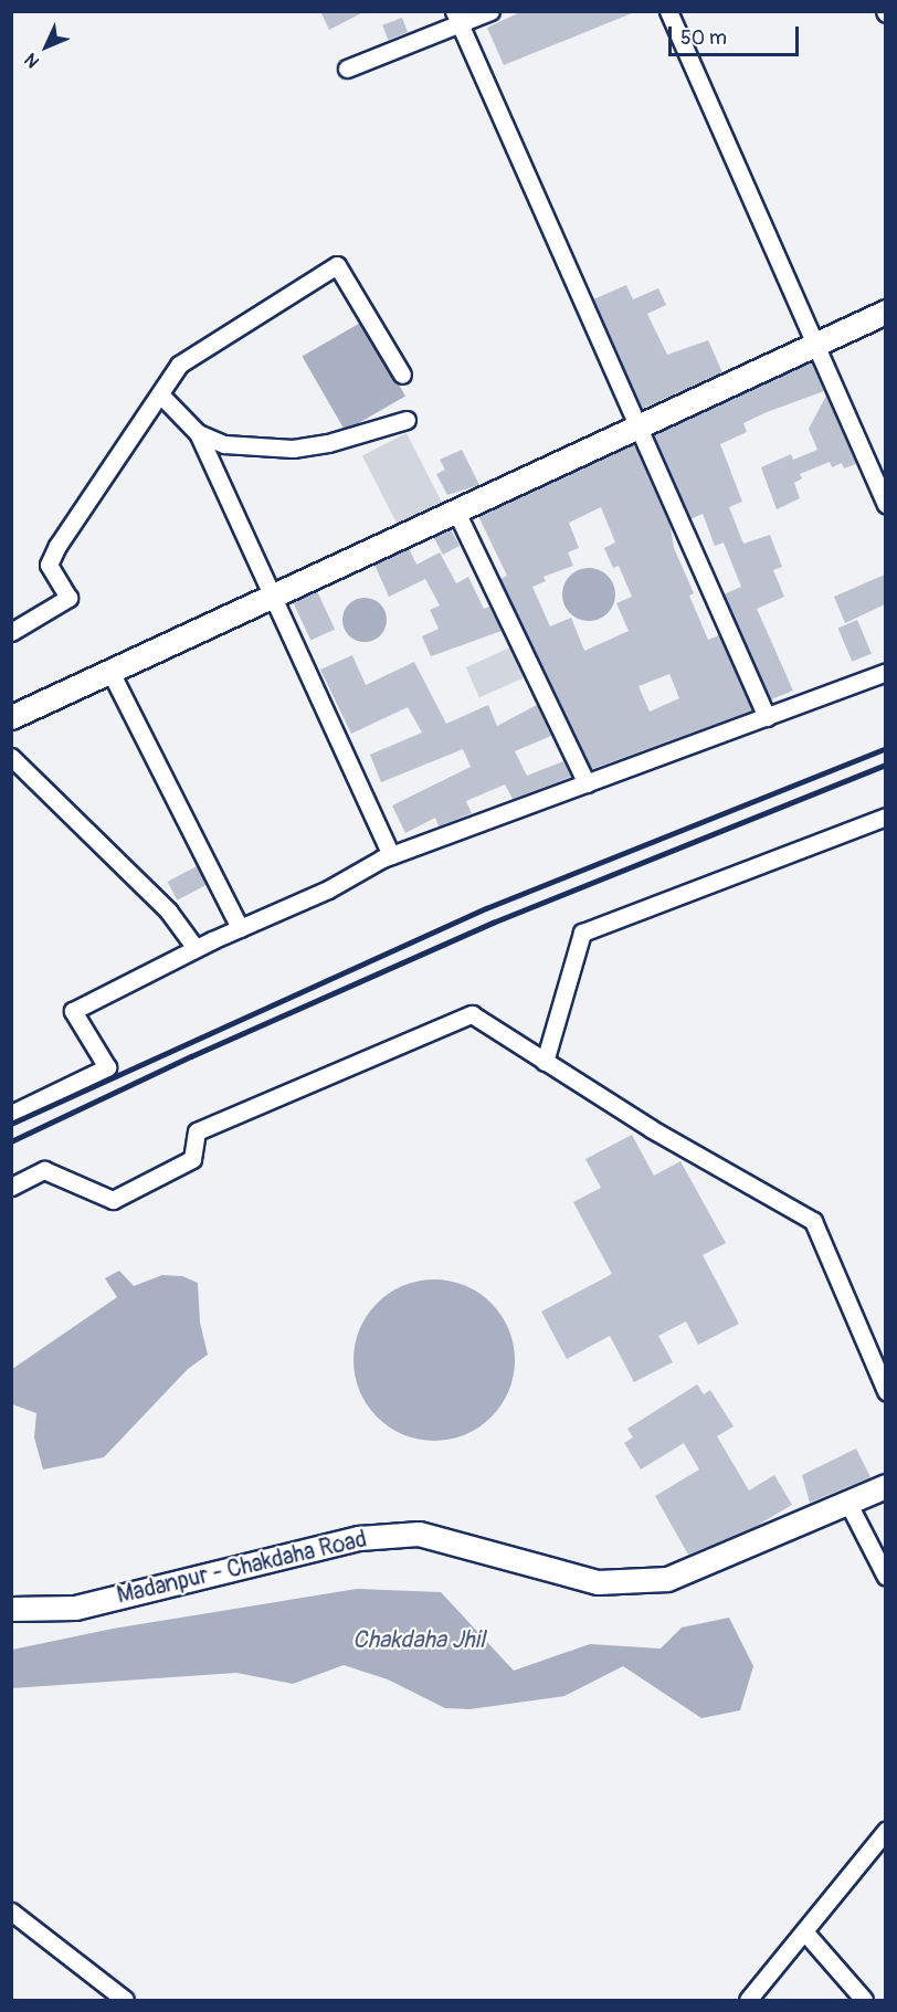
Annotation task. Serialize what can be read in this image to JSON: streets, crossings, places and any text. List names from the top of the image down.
{
  "streets": {
    "main road": ["Madanpur - Chakdaha Road"]
  },
  "water": ["Chakdaha Jhil"],
  "scale_bar": "50 m",
  "north": "bottom left"
}
